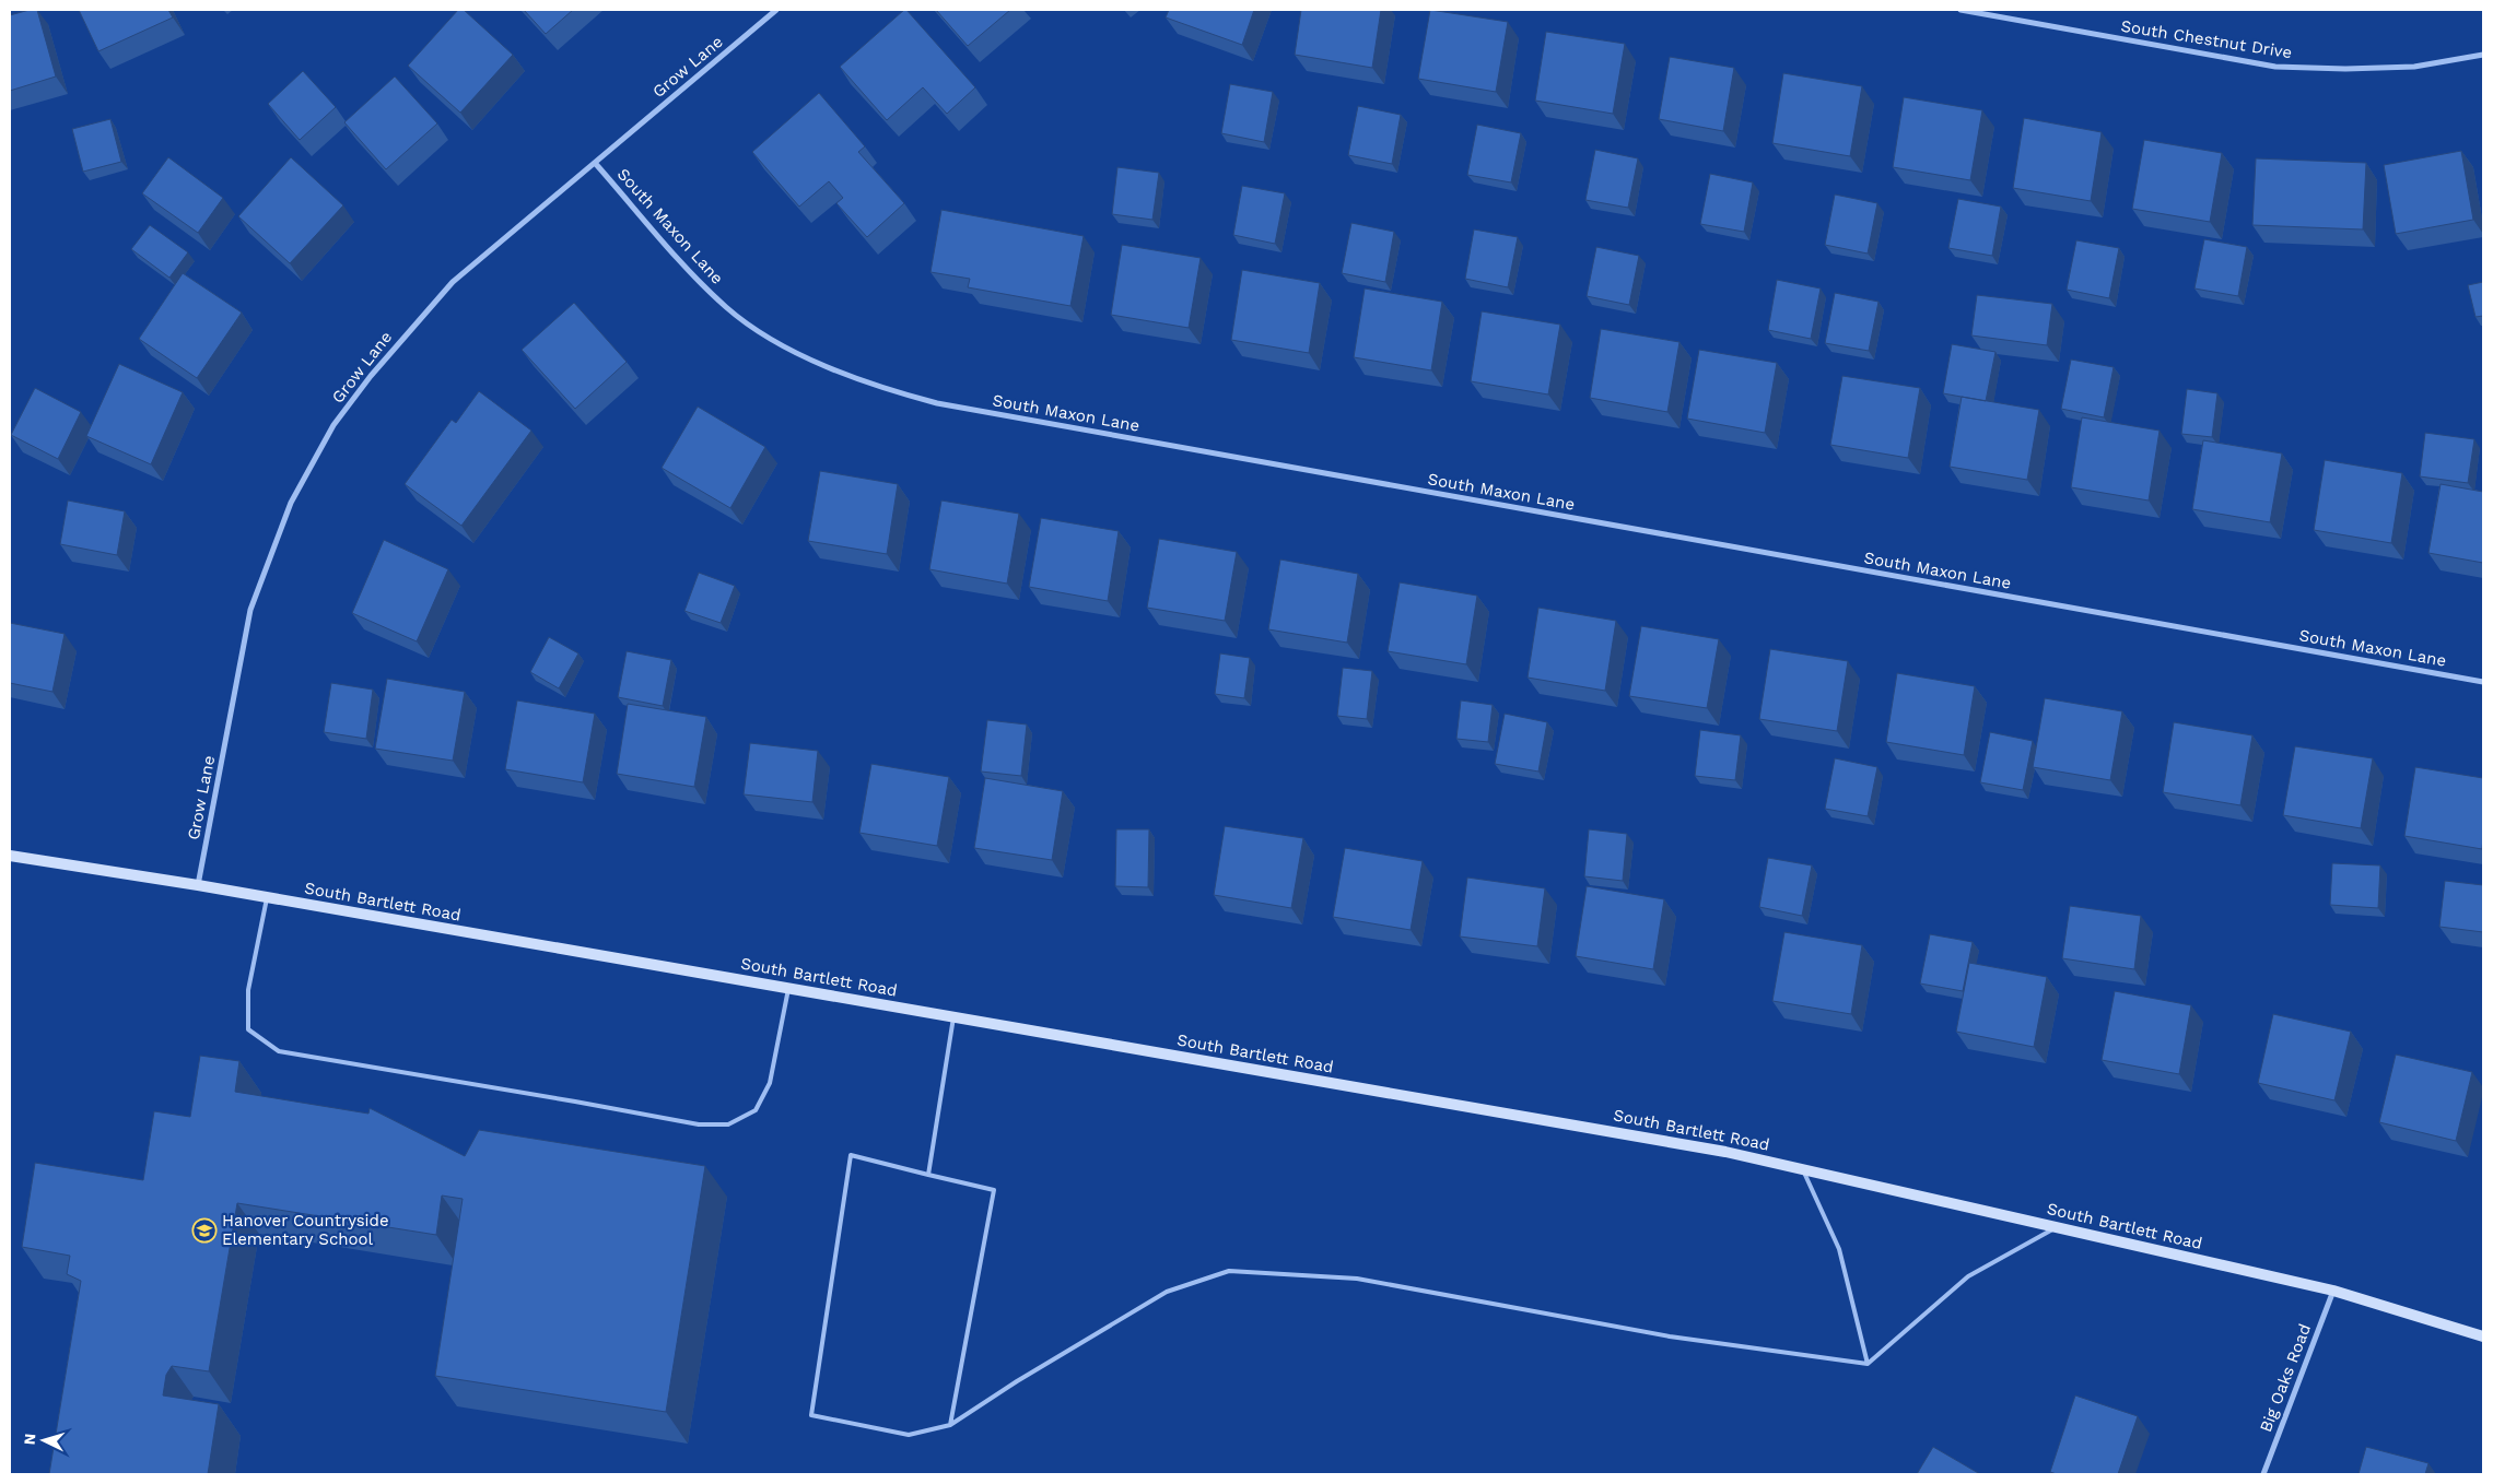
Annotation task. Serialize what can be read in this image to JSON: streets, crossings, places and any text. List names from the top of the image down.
{
  "streets": {
    "main road": ["South Bartlett Road"],
    "street": [
      "South Chestnut Drive",
      "Grow Lane",
      "South Maxon Lane",
      "Big Oaks Road"
    ]
  },
  "crossings": [
    ["Grow Lane", "South Maxon Lane"],
    ["Grow Lane", "South Bartlett Road"],
    ["South Bartlett Road", "Big Oaks Road"]
  ],
  "places": {
    "school or university": ["Hanover Countryside Elementary School"]
  },
  "north": "left"
}
